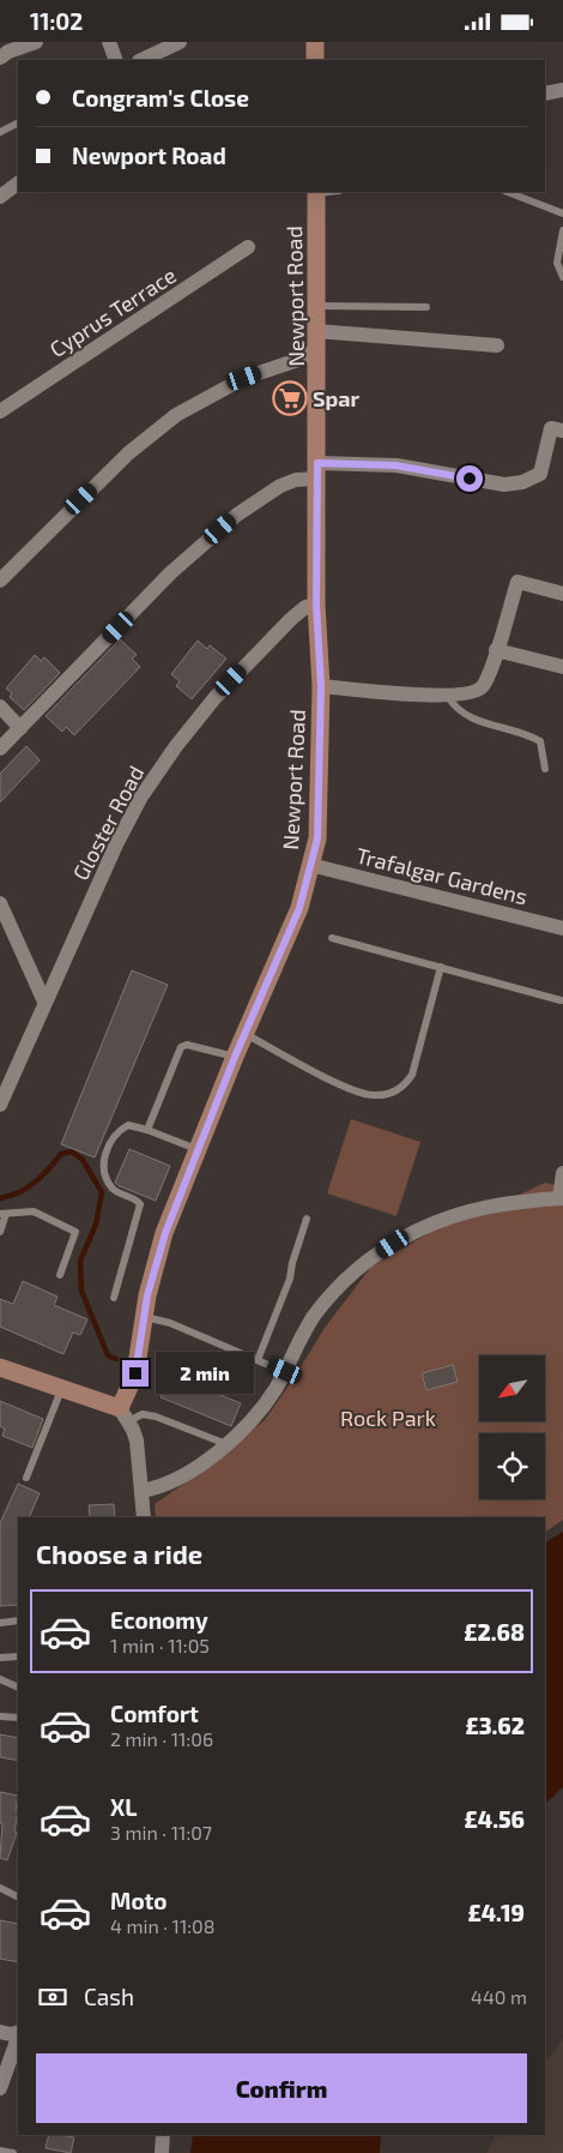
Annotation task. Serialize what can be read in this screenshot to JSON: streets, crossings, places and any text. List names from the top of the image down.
{
  "streets": {
    "street": [
      "Newport Road",
      "Cyprus Terrace",
      "Gloster Road",
      "Trafalgar Gardens"
    ]
  },
  "crossings": [
    ["Newport Road", "Gloster Road"],
    ["Newport Road", "Trafalgar Gardens"]
  ],
  "parks": ["Rock Park"],
  "places": {
    "supermarket": ["Spar"]
  },
  "north": "bottom left",
  "page": {
    "status": "11:02",
    "banner": ["Congram's Close", "Newport Road"],
    "bubble": "2 min",
    "heading": "Choose a ride",
    "list": [
      {
        "name": "Economy",
        "note": "1 min · 11:05",
        "value": "£2.68"
      },
      {
        "name": "Comfort",
        "note": "2 min · 11:06",
        "value": "£3.62"
      },
      {
        "name": "XL",
        "note": "3 min · 11:07",
        "value": "£4.56"
      },
      {
        "name": "Moto",
        "note": "4 min · 11:08",
        "value": "£4.19"
      }
    ],
    "pay": ["Cash", "440 m"],
    "buttons": "Confirm"
  }
}
